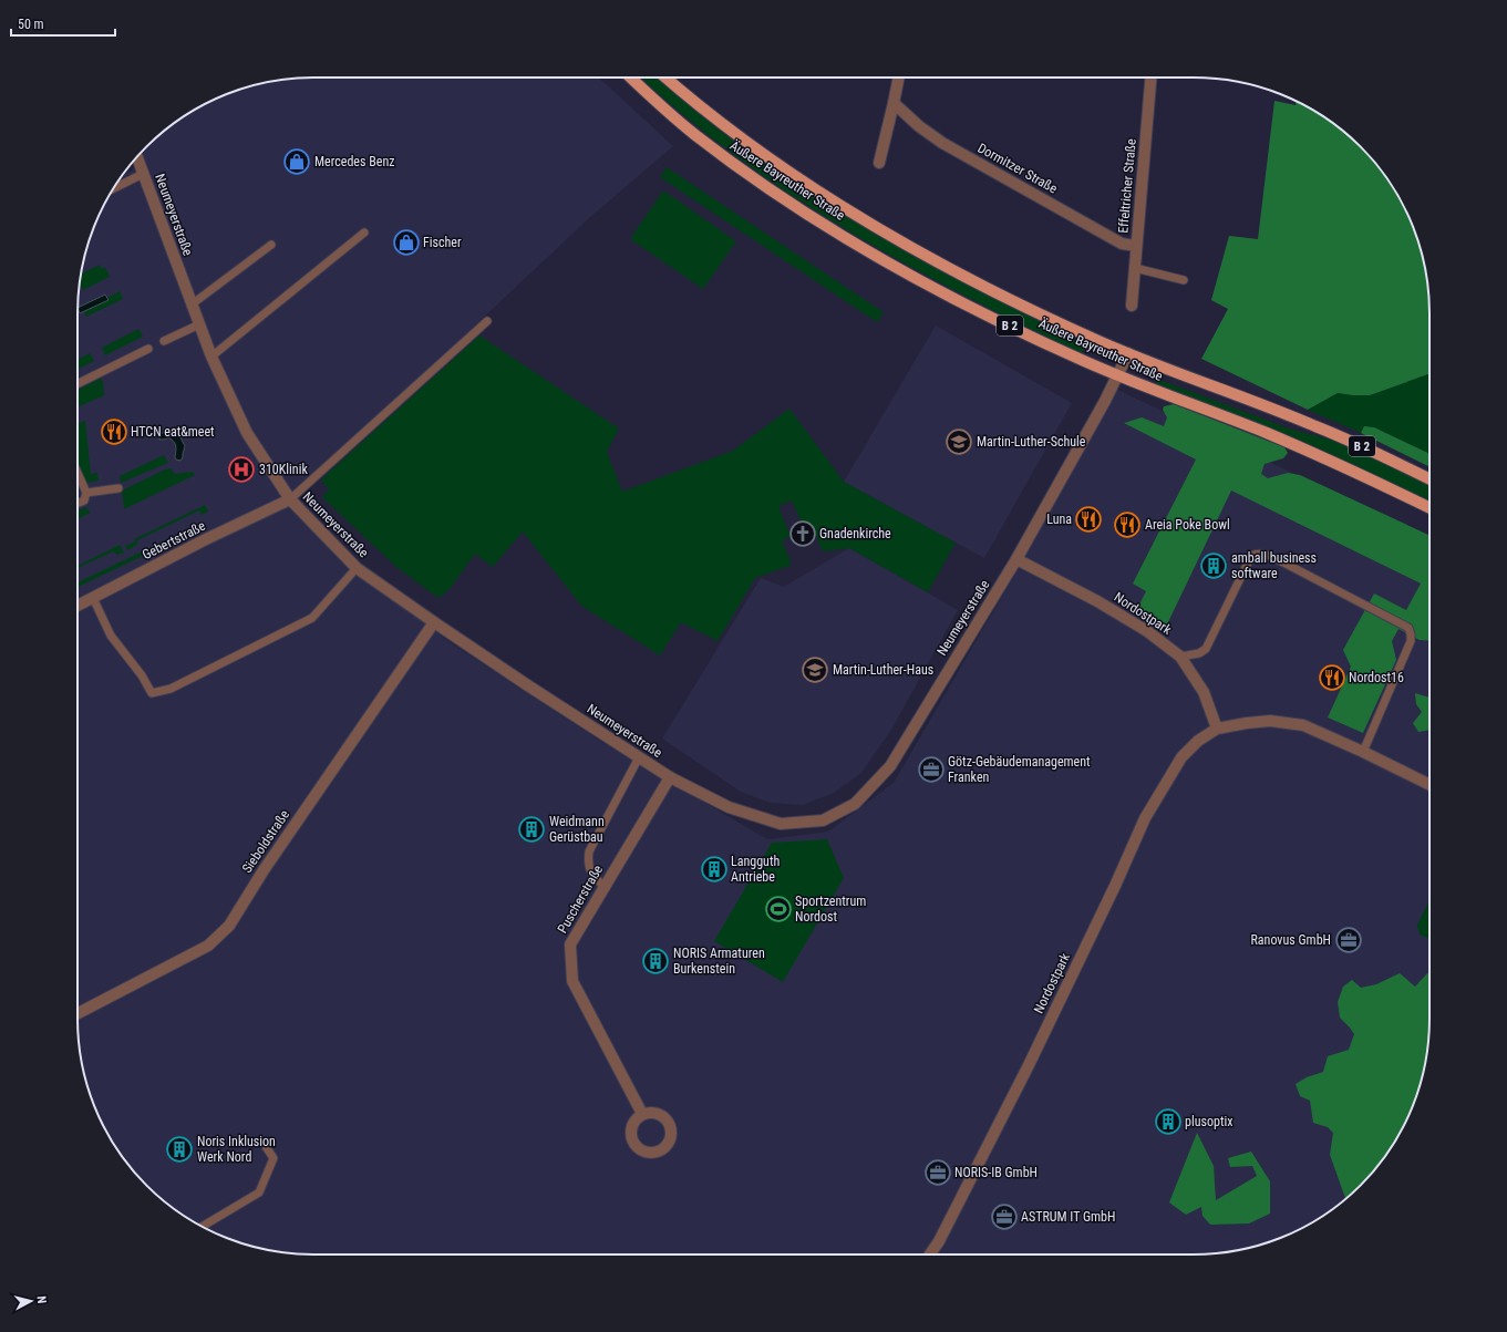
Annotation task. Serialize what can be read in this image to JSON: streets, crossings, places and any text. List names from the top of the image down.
{
  "streets": {
    "main road": ["Äußere Bayreuther Straße", "B 2"],
    "street": [
      "Dormitzer Straße",
      "Effeltricher Straße",
      "Neumeyerstraße",
      "Gebertstraße",
      "Nordostpark",
      "Sieboldstraße",
      "Puscherstraße"
    ]
  },
  "crossings": [
    ["Dormitzer Straße", "Effeltricher Straße"],
    ["Äußere Bayreuther Straße", "Neumeyerstraße"],
    ["Neumeyerstraße", "Gebertstraße"],
    ["Neumeyerstraße", "Nordostpark"],
    ["Neumeyerstraße", "Sieboldstraße"],
    ["Neumeyerstraße", "Puscherstraße"]
  ],
  "places": {
    "shop": ["Mercedes Benz", "Fischer"],
    "restaurant": [
      "HTCN eat&meet",
      "Luna",
      "Areia Poke Bowl",
      "Nordost16"
    ],
    "school or university": ["Martin-Luther-Schule", "Martin-Luther-Haus"],
    "hospital": ["310Klinik"],
    "church": ["Gnadenkirche"],
    "building": [
      "amball business software",
      "Weidmann Gerüstbau",
      "Langguth Antriebe",
      "NORIS Armaturen Burkenstein",
      "plusoptix",
      "Noris Inklusion Werk Nord"
    ],
    "office": [
      "Götz-Gebäudemanagement Franken",
      "Ranovus GmbH",
      "NORIS-IB GmbH",
      "ASTRUM IT GmbH"
    ],
    "sports": ["Sportzentrum Nordost"]
  },
  "scale_bar": "50 m",
  "north": "right"
}
